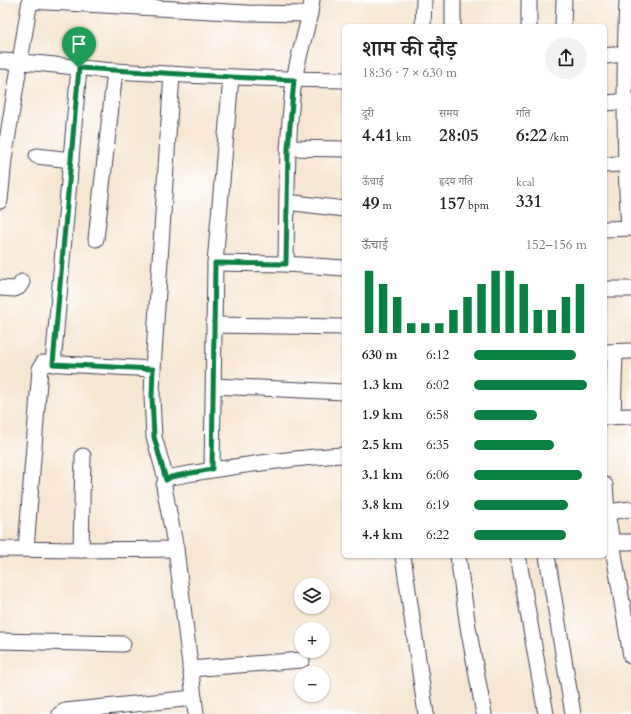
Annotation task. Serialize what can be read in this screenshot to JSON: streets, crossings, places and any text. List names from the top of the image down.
{
  "page": {
    "heading": ["शाम की दौड़", "18:36 · 7 × 630 m"],
    "stats": [
      ["दूरी", "4.41 km"],
      ["समय", "28:05"],
      ["गति", "6:22 /km"],
      ["ऊँचाई", "49 m"],
      ["हृदय गति", "157 bpm"],
      ["kcal", "331"]
    ],
    "chart": ["ऊँचाई", "152–156 m"],
    "list": [
      {
        "name": "630 m",
        "note": "6:12"
      },
      {
        "name": "1.3 km",
        "note": "6:02"
      },
      {
        "name": "1.9 km",
        "note": "6:58"
      },
      {
        "name": "2.5 km",
        "note": "6:35"
      },
      {
        "name": "3.1 km",
        "note": "6:06"
      },
      {
        "name": "3.8 km",
        "note": "6:19"
      },
      {
        "name": "4.4 km",
        "note": "6:22"
      }
    ],
    "map_buttons": ["+", "−"]
  }
}
